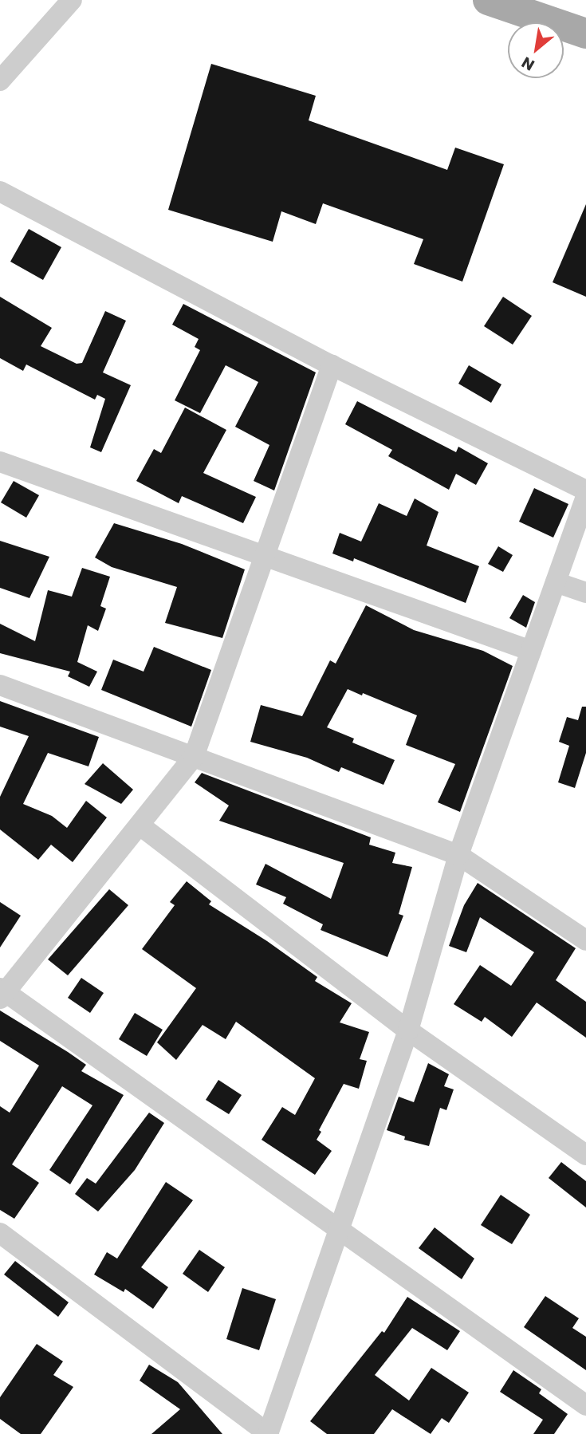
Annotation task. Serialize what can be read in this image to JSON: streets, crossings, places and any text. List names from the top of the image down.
{
  "north": "bottom left"
}
